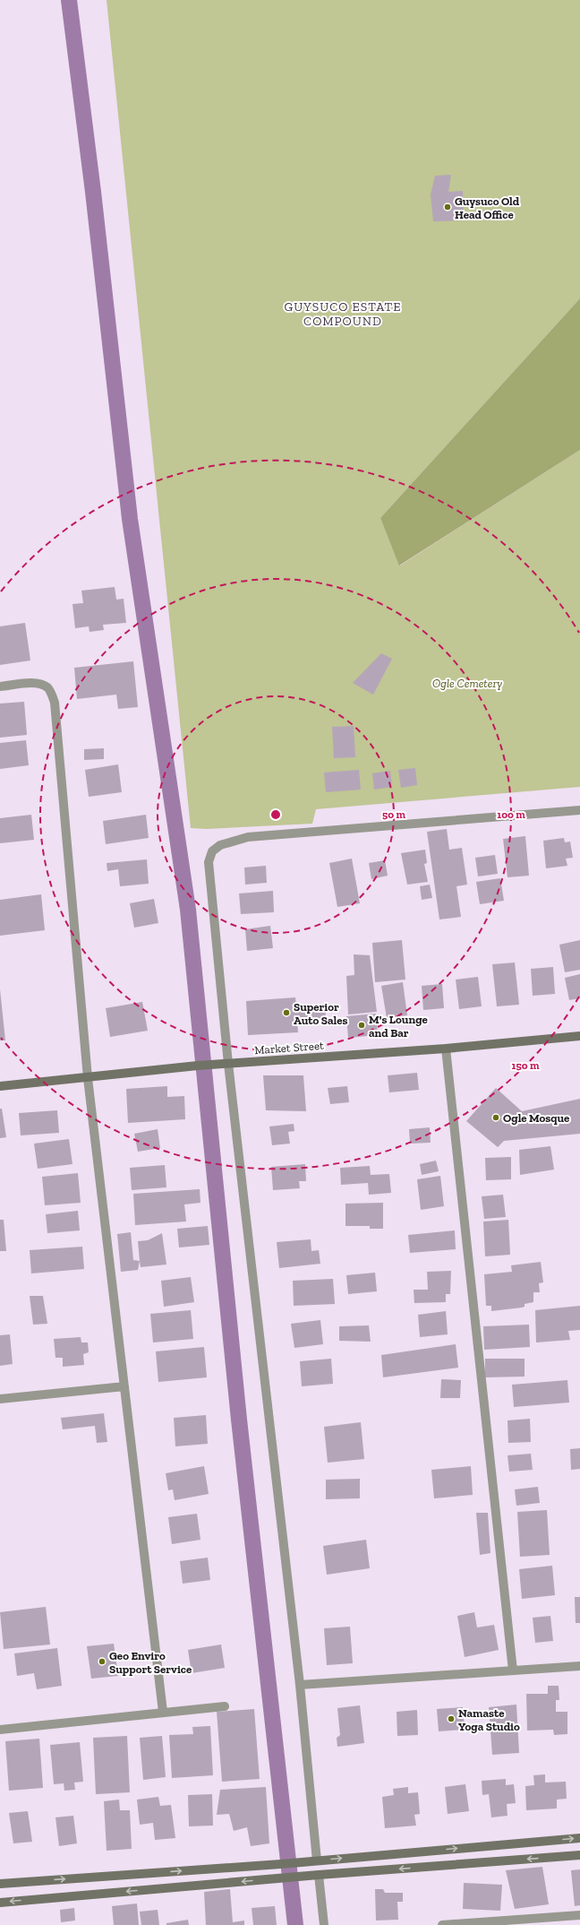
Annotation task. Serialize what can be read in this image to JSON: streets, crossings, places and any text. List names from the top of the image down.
{
  "streets": {
    "main road": ["Market Street"]
  },
  "districts": ["GUYSUCO ESTATE COMPOUND"],
  "parks": ["Ogle Cemetery"],
  "places": [
    "Guysuco Old Head Office",
    "Superior Auto Sales",
    "M's Lounge and Bar",
    "Ogle Mosque",
    "Geo Enviro Support Service",
    "Namaste Yoga Studio"
  ],
  "rings": ["50 m", "100 m", "150 m"]
}
